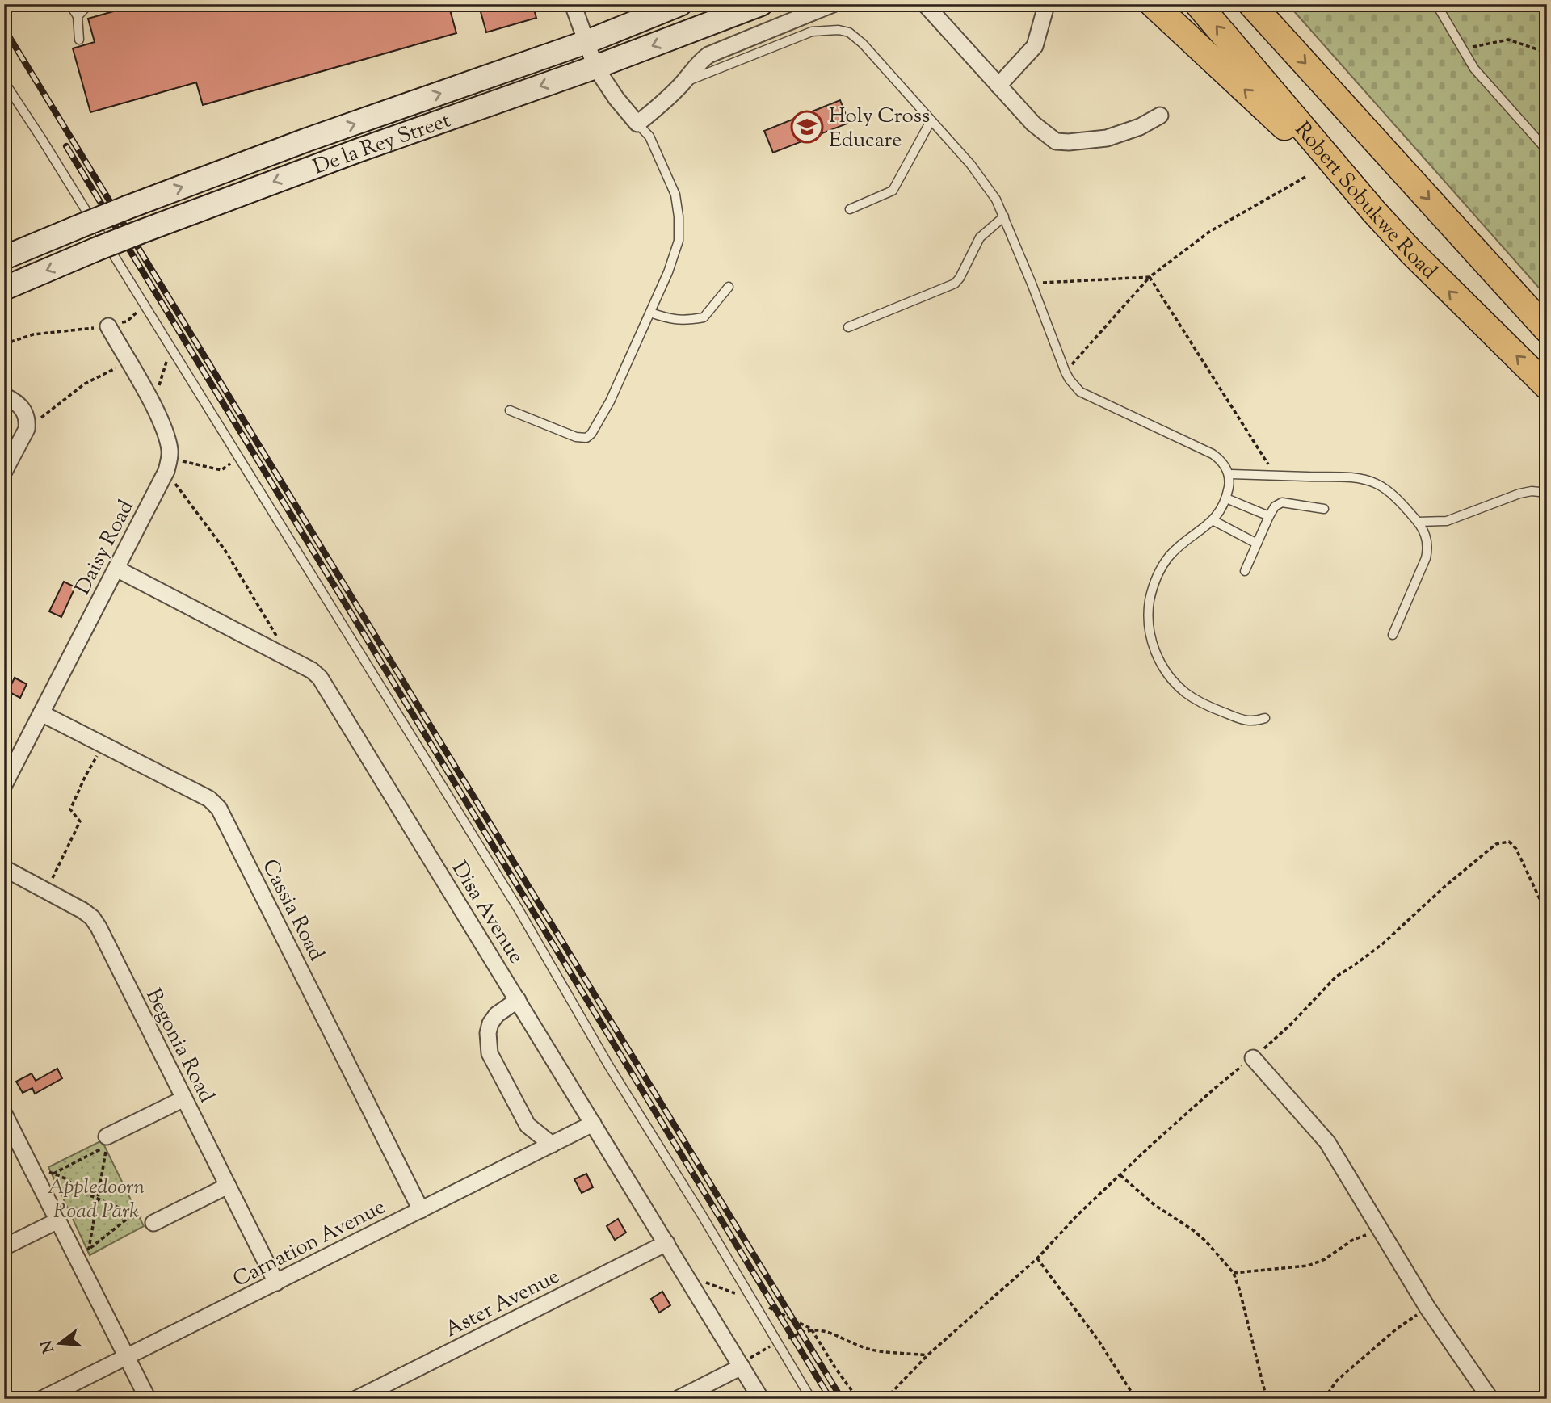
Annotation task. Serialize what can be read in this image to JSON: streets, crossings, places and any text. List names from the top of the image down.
{
  "streets": {
    "main road": ["De la Rey Street", "Robert Sobukwe Road"],
    "street": [
      "Daisy Road",
      "Cassia Road",
      "Disa Avenue",
      "Begonia Road",
      "Carnation Avenue",
      "Aster Avenue"
    ]
  },
  "crossings": [
    ["Daisy Road", "Cassia Road"],
    ["Daisy Road", "Disa Avenue"],
    ["Cassia Road", "Carnation Avenue"],
    ["Disa Avenue", "Carnation Avenue"],
    ["Disa Avenue", "Aster Avenue"],
    ["Begonia Road", "Carnation Avenue"]
  ],
  "parks": ["Appledoorn Road Park"],
  "places": {
    "school or university": ["Holy Cross Educare"]
  },
  "north": "left"
}
